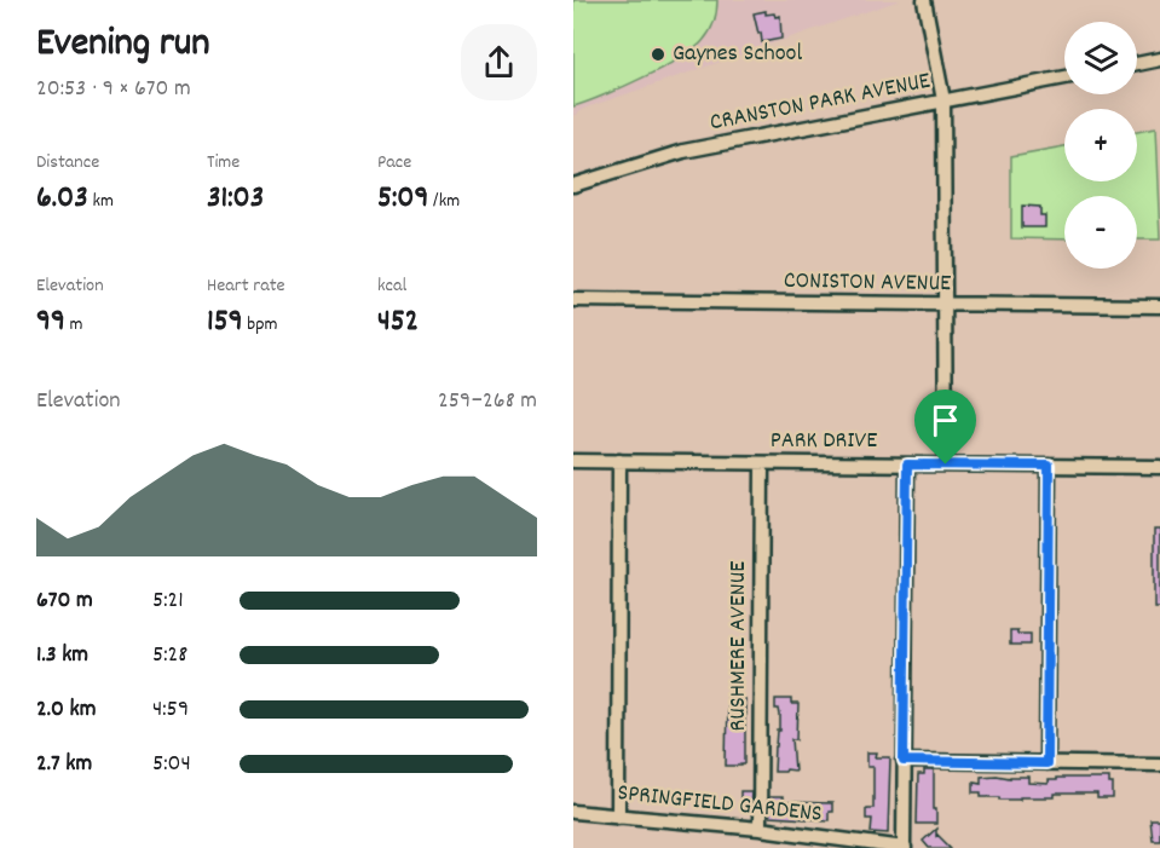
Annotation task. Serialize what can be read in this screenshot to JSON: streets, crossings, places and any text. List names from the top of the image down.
{
  "streets": {
    "street": [
      "CRANSTON PARK AVENUE",
      "CONISTON AVENUE",
      "PARK DRIVE",
      "RUSHMERE AVENUE",
      "SPRINGFIELD GARDENS"
    ]
  },
  "crossings": [
    ["PARK DRIVE", "RUSHMERE AVENUE"],
    ["RUSHMERE AVENUE", "SPRINGFIELD GARDENS"]
  ],
  "places": ["Gaynes School"],
  "page": {
    "heading": ["Evening run", "20:53 · 9 × 670 m"],
    "map_buttons": ["+", "−"],
    "stats": [
      ["Distance", "6.03 km"],
      ["Time", "31:03"],
      ["Pace", "5:09 /km"],
      ["Elevation", "99 m"],
      ["Heart rate", "159 bpm"],
      ["kcal", "452"]
    ],
    "chart": ["Elevation", "259–268 m"],
    "list": [
      {
        "name": "670 m",
        "note": "5:21"
      },
      {
        "name": "1.3 km",
        "note": "5:28"
      },
      {
        "name": "2.0 km",
        "note": "4:59"
      },
      {
        "name": "2.7 km",
        "note": "5:04"
      }
    ]
  }
}
